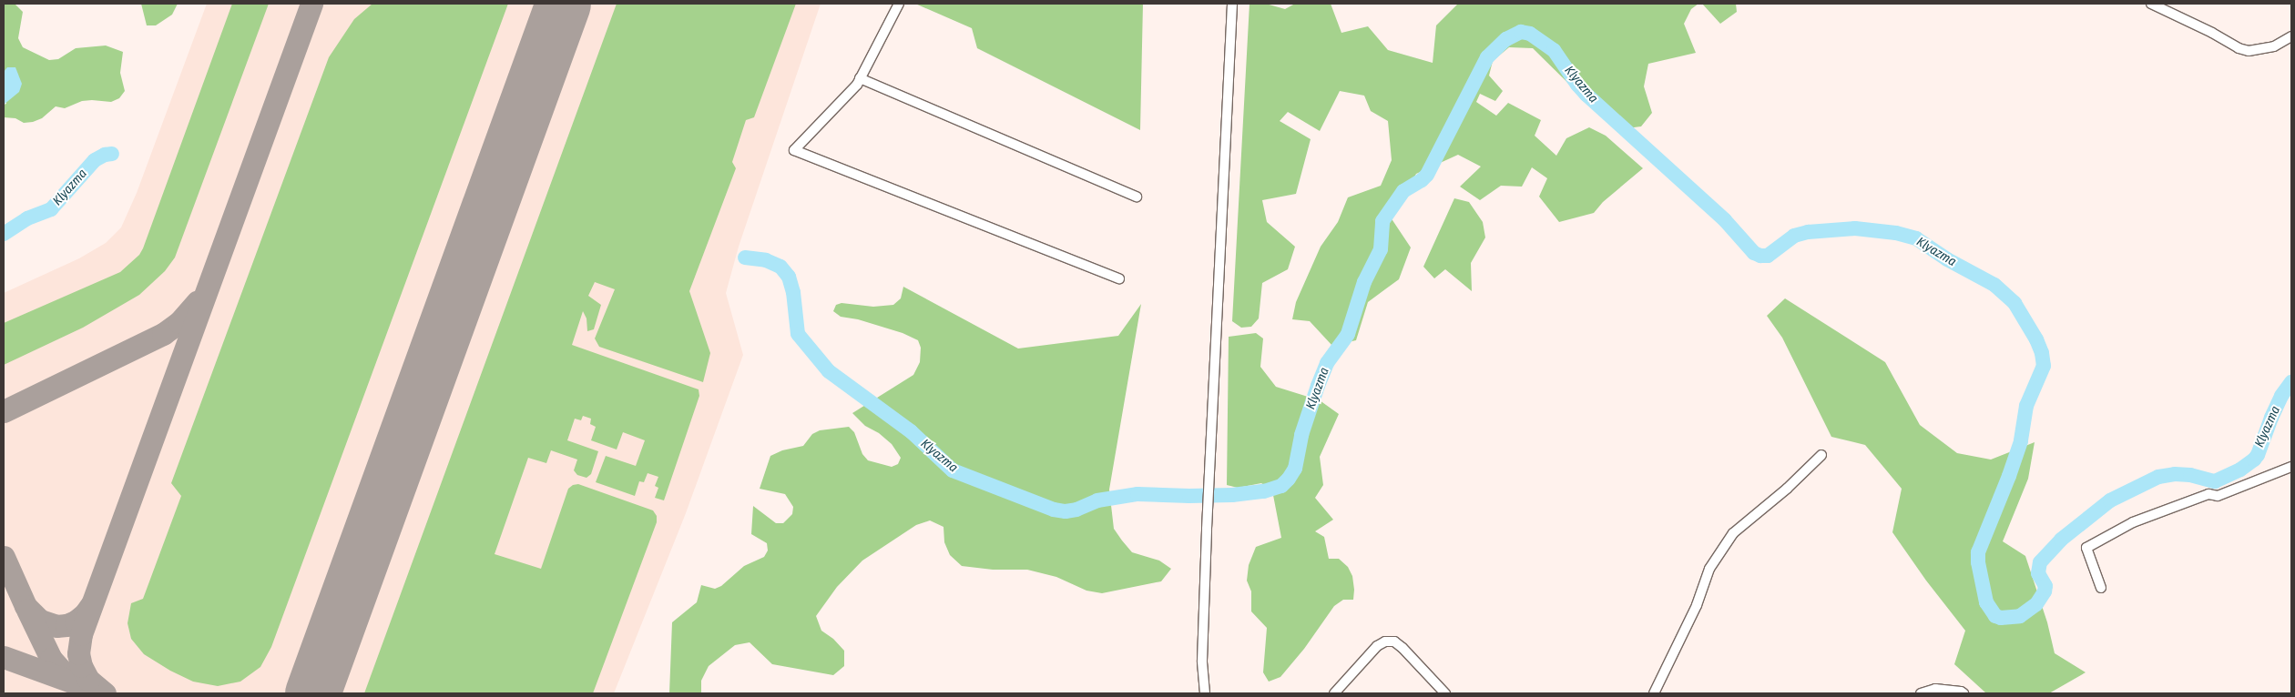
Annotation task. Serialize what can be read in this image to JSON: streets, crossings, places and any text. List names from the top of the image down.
{
  "water": ["Klyazma"]
}
